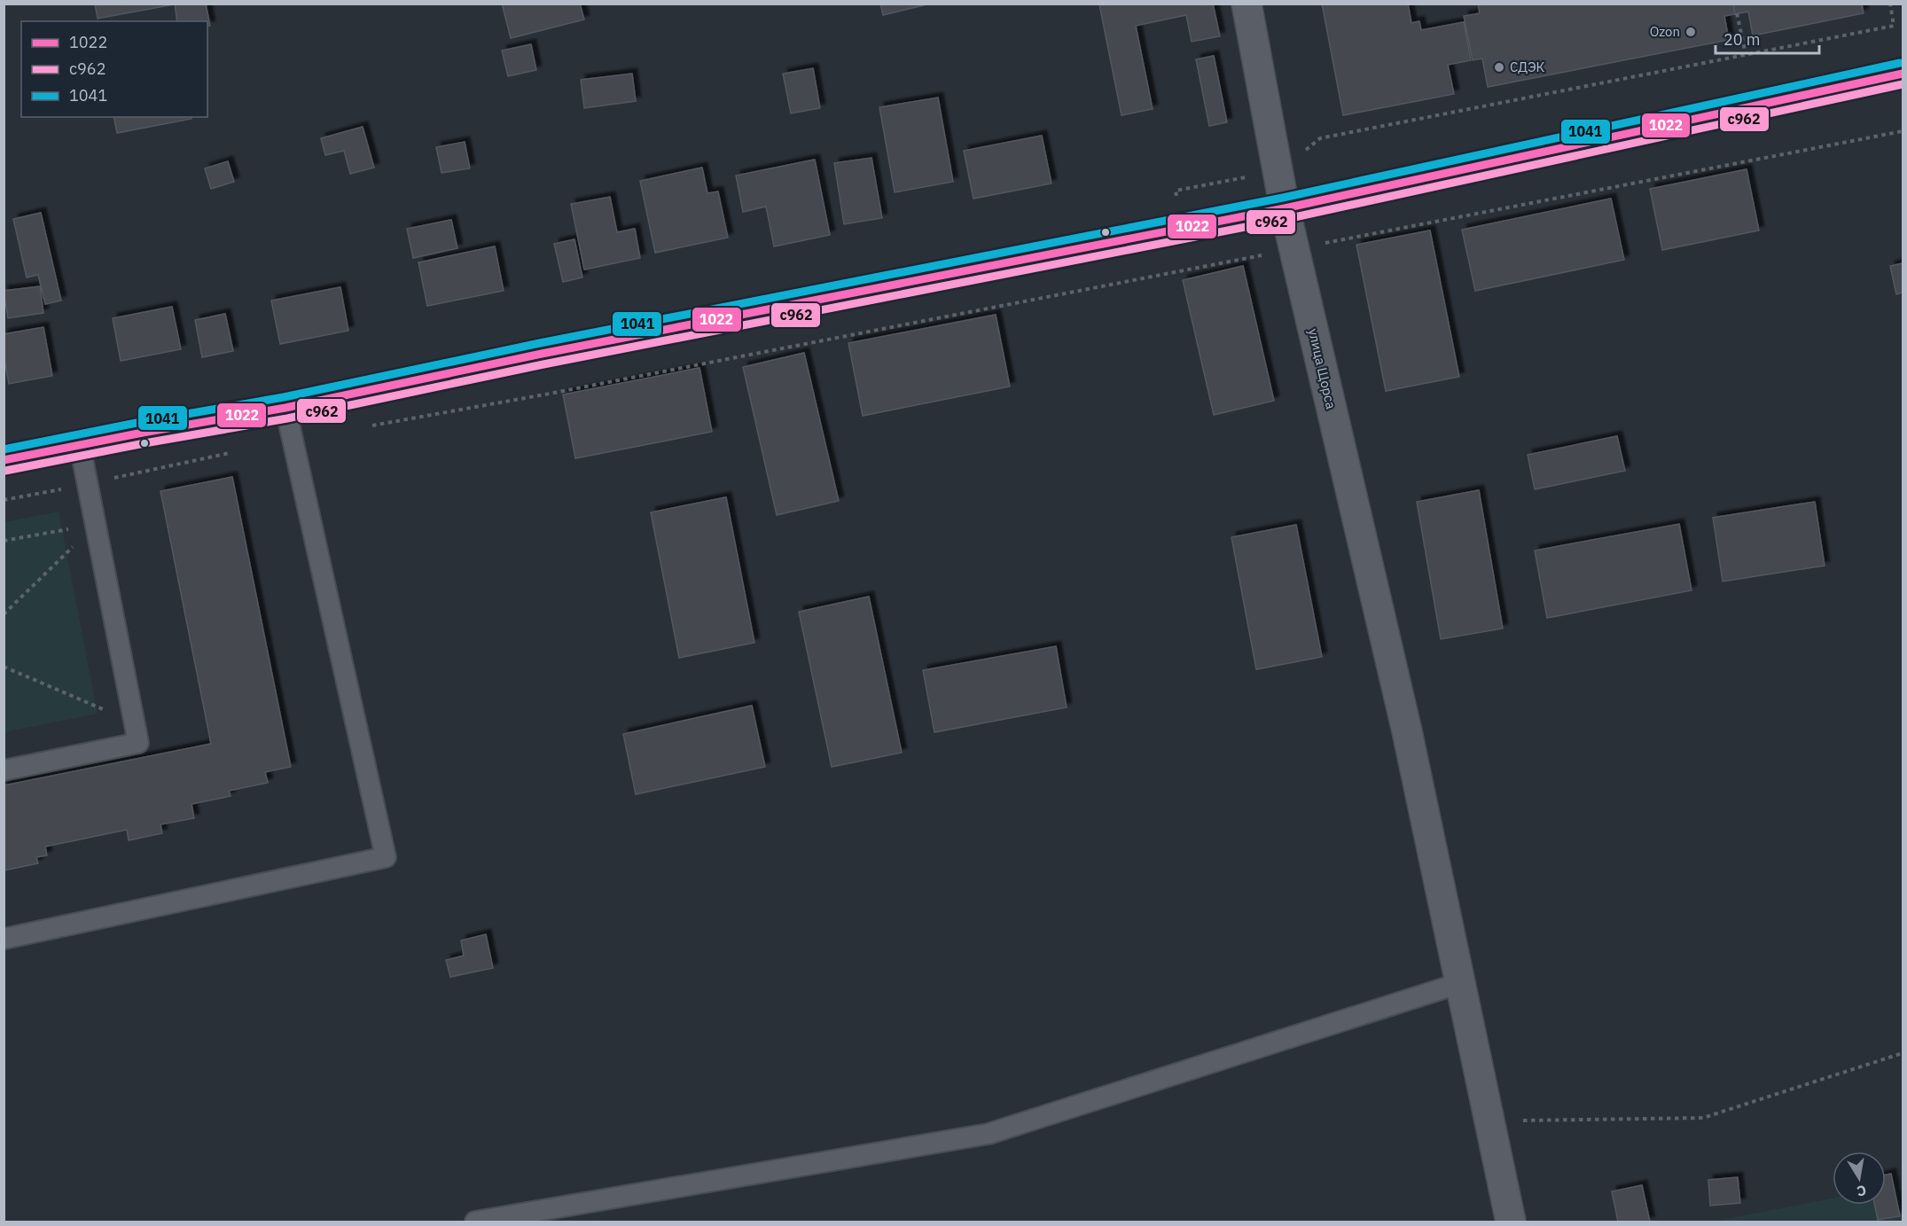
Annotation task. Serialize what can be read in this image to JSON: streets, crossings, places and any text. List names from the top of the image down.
{
  "streets": {
    "street": ["улица Щорса"]
  },
  "places": ["Ozon", "СДЭК"],
  "lines": ["transit line 1041", "transit line 1022", "transit line с962"],
  "legend": ["1022", "с962", "1041"],
  "scale_bar": "20 m",
  "north": "bottom"
}
